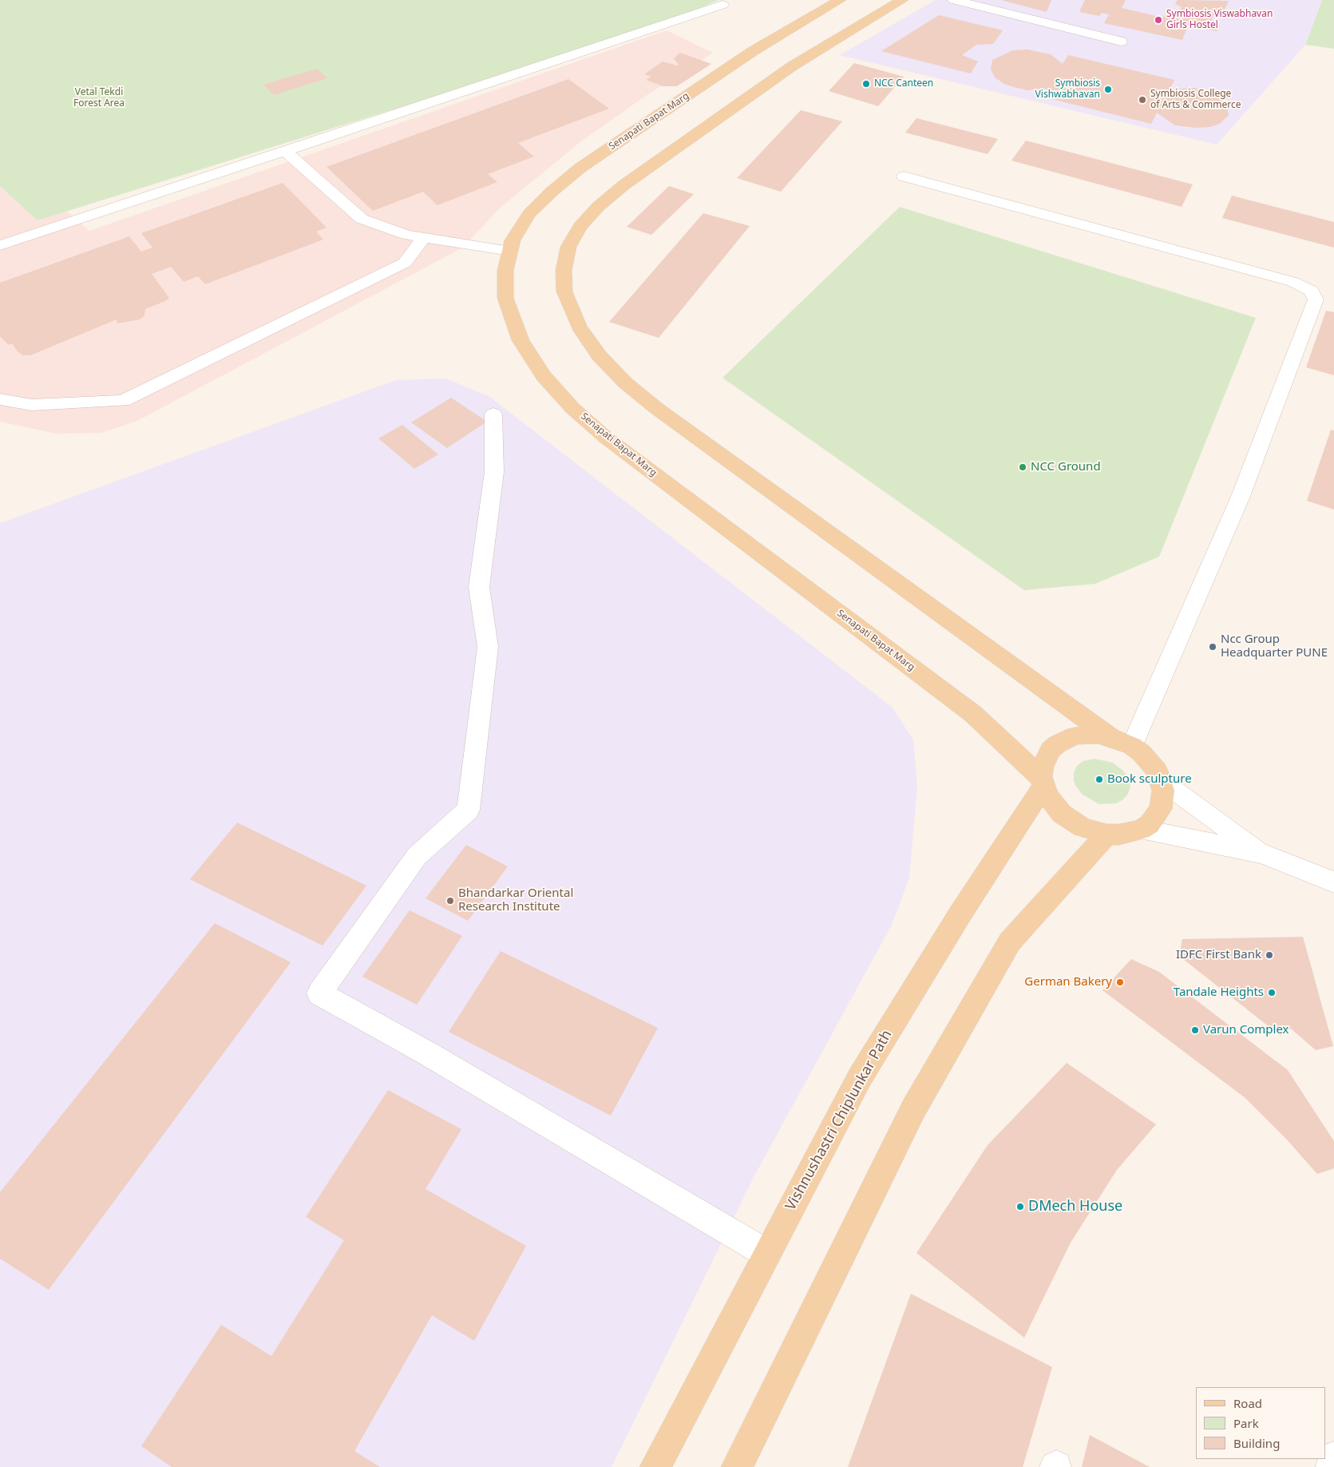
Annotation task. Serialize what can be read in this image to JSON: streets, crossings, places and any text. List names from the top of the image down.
{
  "streets": {
    "main road": ["Senapati Bapat Marg", "Vishnushastri Chiplunkar Path"]
  },
  "crossings": [
    ["Senapati Bapat Marg", "Vishnushastri Chiplunkar Path"]
  ],
  "parks": ["Vetal Tekdi Forest Area"],
  "places": [
    "Symbiosis Viswabhavan Girls Hostel",
    "NCC Canteen",
    "Symbiosis Vishwabhavan",
    "Symbiosis College of Arts & Commerce",
    "NCC Ground",
    "Ncc Group Headquarter PUNE",
    "Book sculpture",
    "Bhandarkar Oriental Research Institute",
    "IDFC First Bank",
    "German Bakery",
    "Tandale Heights",
    "Varun Complex",
    "DMech House"
  ],
  "legend": ["Road", "Park", "Building"]
}
